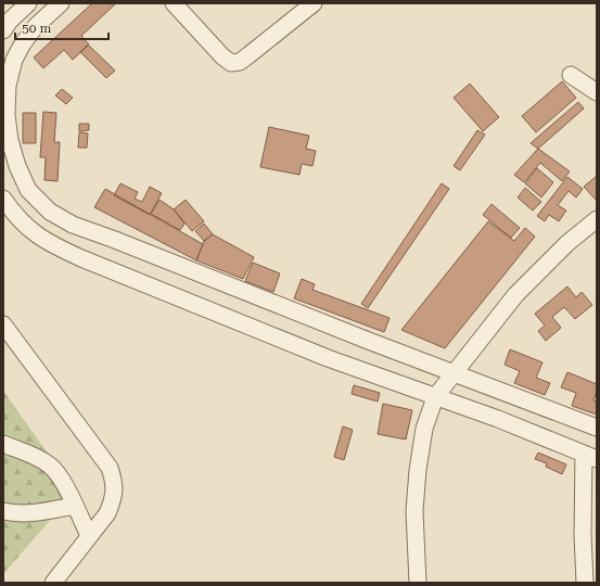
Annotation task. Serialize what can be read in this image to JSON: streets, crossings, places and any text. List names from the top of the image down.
{
  "scale_bar": "50 m"
}
